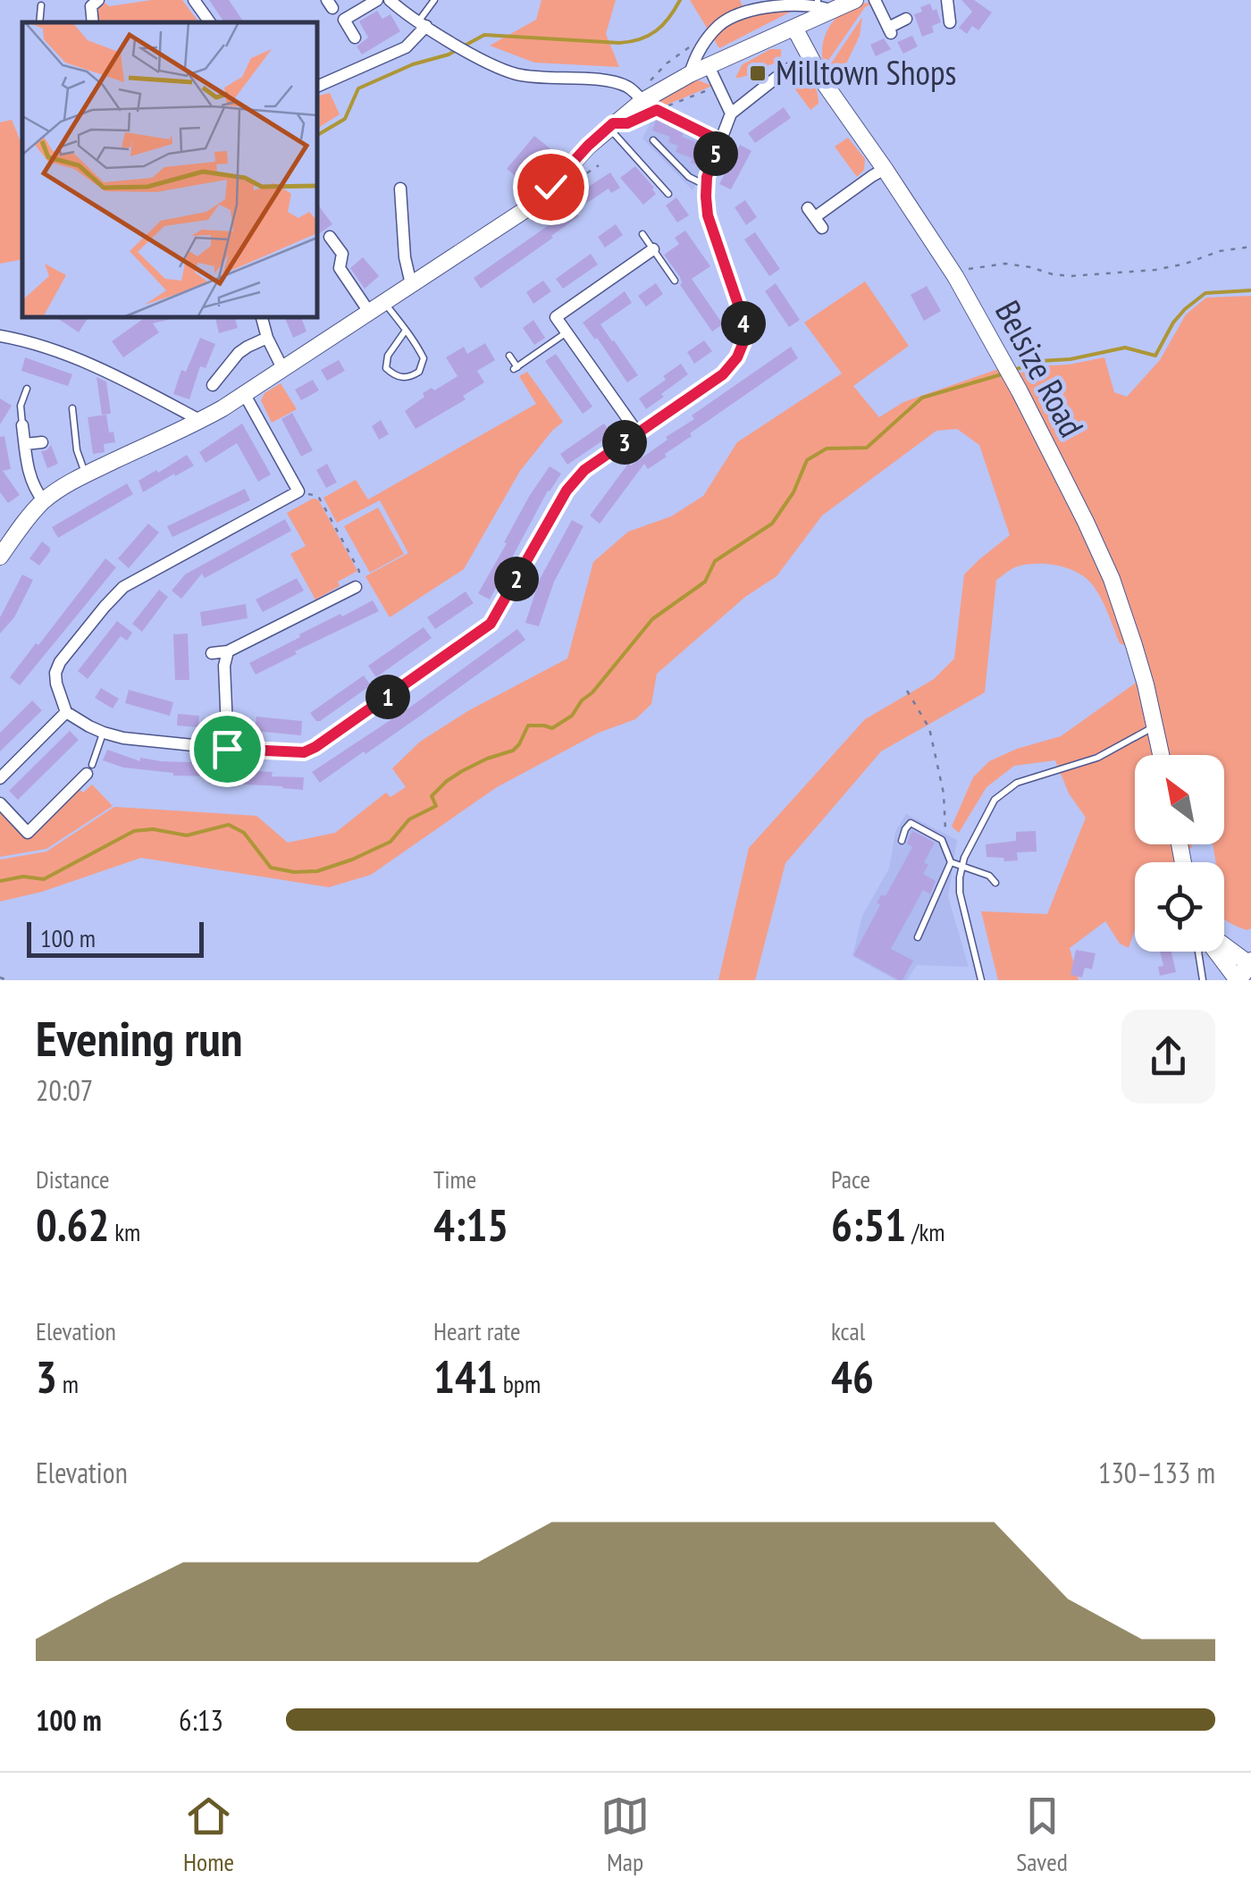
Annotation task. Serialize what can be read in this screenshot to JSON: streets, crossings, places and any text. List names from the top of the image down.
{
  "streets": {
    "street": ["Belsize Road"]
  },
  "places": {
    "transit": ["Milltown Shops"]
  },
  "scale_bar": "100 m",
  "north": "top left",
  "page": {
    "pins": [
      "5",
      "4",
      "3",
      "2",
      "1"
    ],
    "scale": "100 m",
    "heading": ["Evening run", "20:07"],
    "stats": [
      ["Distance", "0.62 km"],
      ["Time", "4:15"],
      ["Pace", "6:51 /km"],
      ["Elevation", "3 m"],
      ["Heart rate", "141 bpm"],
      ["kcal", "46"]
    ],
    "chart": ["Elevation", "130–133 m"],
    "list": [
      {
        "name": "100 m",
        "note": "6:13"
      }
    ],
    "tabs": ["Home", "Map", "Saved"]
  }
}
